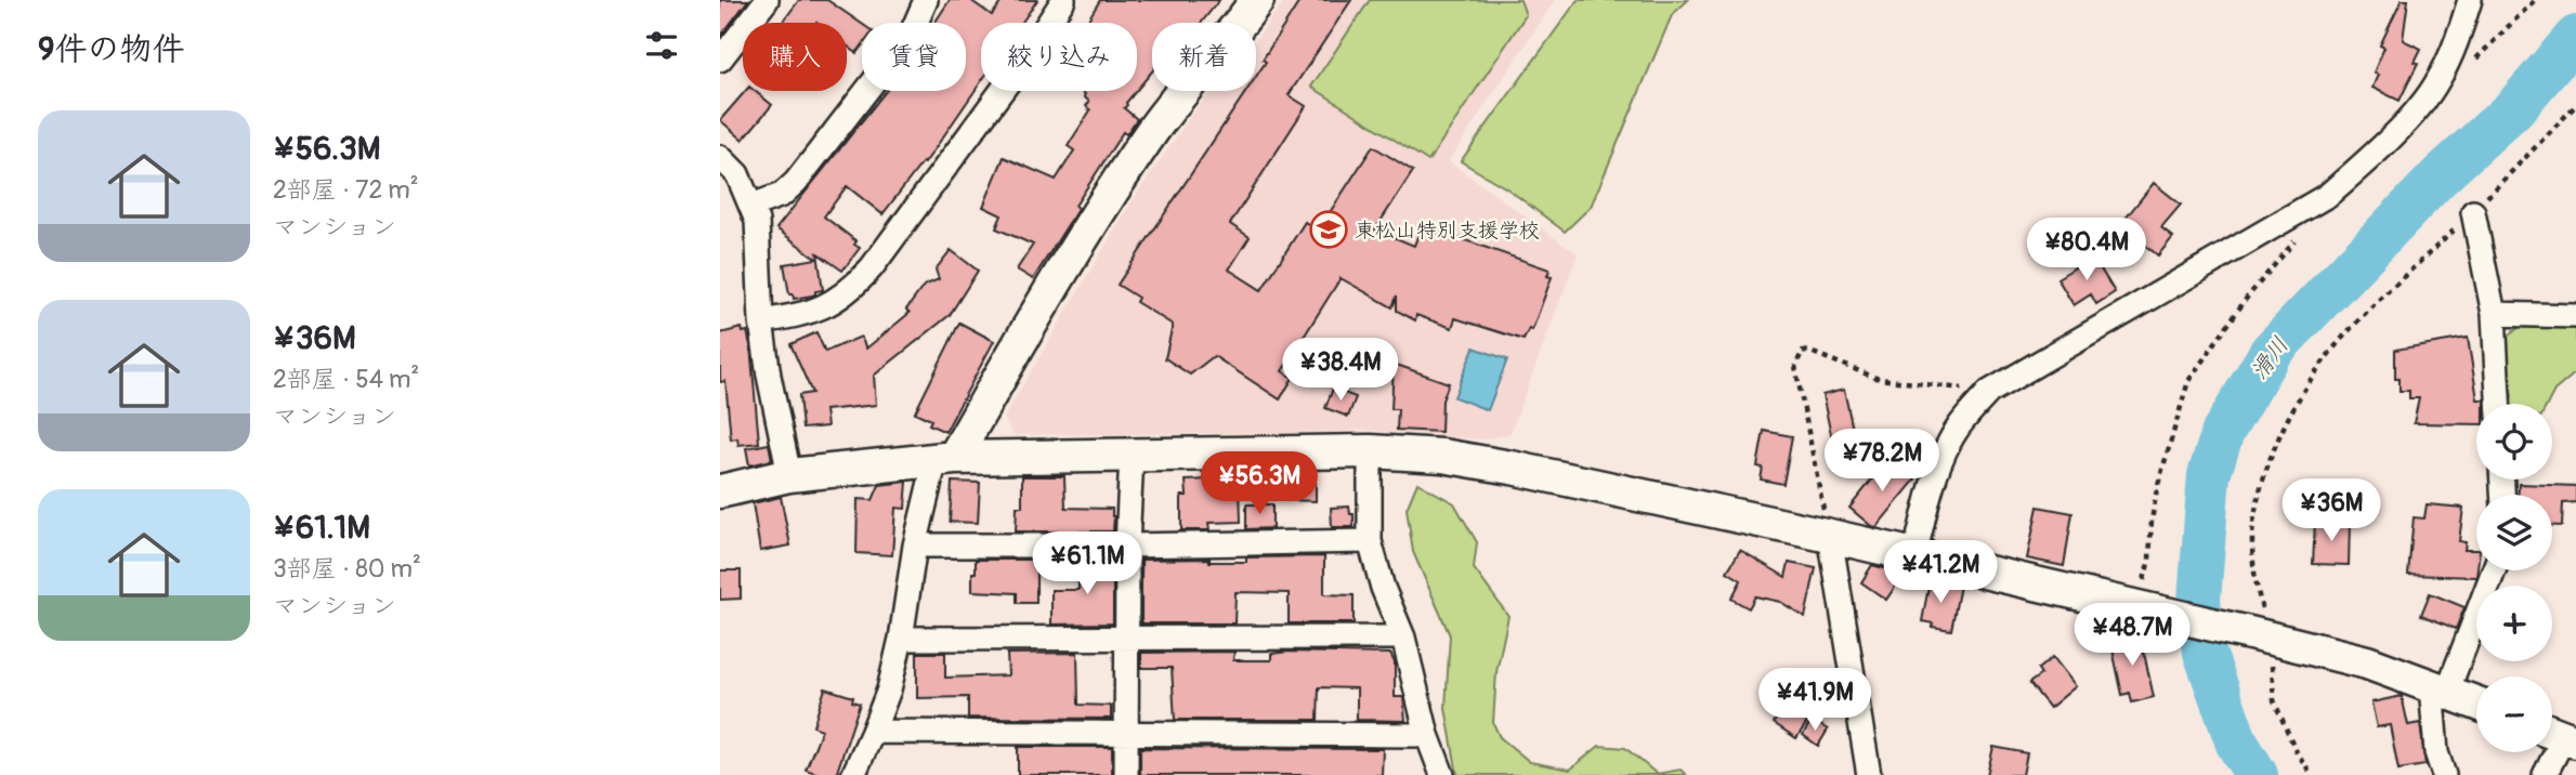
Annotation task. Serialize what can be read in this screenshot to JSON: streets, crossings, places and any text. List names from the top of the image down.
{
  "water": ["滑川"],
  "places": {
    "school or university": ["東松山特別支援学校"]
  },
  "page": {
    "heading": "9件の物件",
    "chip": [
      "購入",
      "賃貸",
      "絞り込み",
      "新着"
    ],
    "list": [
      {
        "name": "¥56.3M",
        "note": "2部屋 · 72 m² · マンション"
      },
      {
        "name": "¥36M",
        "note": "2部屋 · 54 m² · マンション"
      },
      {
        "name": "¥61.1M",
        "note": "3部屋 · 80 m² · マンション"
      }
    ],
    "price": [
      "¥80.4M",
      "¥38.4M",
      "¥78.2M",
      "¥56.3M",
      "¥36M",
      "¥61.1M",
      "¥41.2M",
      "¥48.7M",
      "¥41.9M"
    ],
    "map_buttons": ["+", "−"]
  }
}
